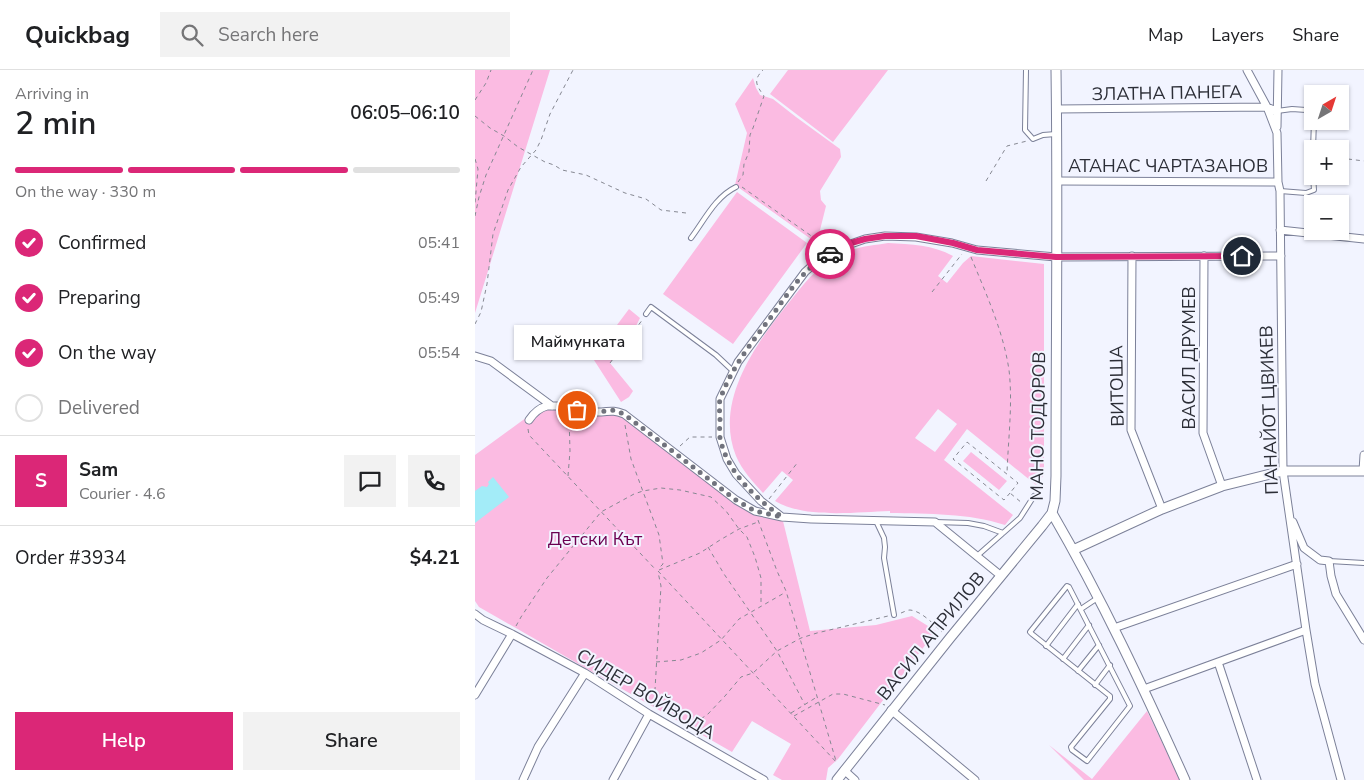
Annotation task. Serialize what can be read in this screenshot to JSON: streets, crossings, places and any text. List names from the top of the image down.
{
  "streets": {
    "street": [
      "ЗЛАТНА ПАНЕГА",
      "АТАНАС ЧАРТАЗАНОВ",
      "ВАСИЛ ДРУМЕВ",
      "ВИТОША",
      "ПАНАЙОТ ЦВИКЕВ",
      "МАНО ТОДОРОВ",
      "ВАСИЛ АПРИЛОВ",
      "СИДЕР ВОЙВОДА"
    ]
  },
  "crossings": [
    ["ЗЛАТНА ПАНЕГА", "ПАНАЙОТ ЦВИКЕВ"],
    ["ЗЛАТНА ПАНЕГА", "МАНО ТОДОРОВ"],
    ["АТАНАС ЧАРТАЗАНОВ", "ПАНАЙОТ ЦВИКЕВ"],
    ["АТАНАС ЧАРТАЗАНОВ", "МАНО ТОДОРОВ"],
    ["МАНО ТОДОРОВ", "ВАСИЛ АПРИЛОВ"]
  ],
  "parks": ["Детски Кът"],
  "places": ["Маймунката"],
  "north": "top right",
  "page": {
    "header": "Quickbag",
    "search": "Search here",
    "nav": ["Map", "Layers", "Share"],
    "heading": ["2 min", "Arriving in", "06:05–06:10"],
    "panel": [
      "Sam",
      "Courier · 4.6",
      "Order #3934",
      "$4.21"
    ],
    "map_buttons": ["+", "−"],
    "bar": "On the way · 330 m",
    "list": [
      ["Confirmed", "05:41"],
      ["Preparing", "05:49"],
      ["On the way", "05:54"],
      "Delivered"
    ],
    "bubble": "Маймунката",
    "round": "S",
    "buttons": ["Help", "Share"]
  }
}
